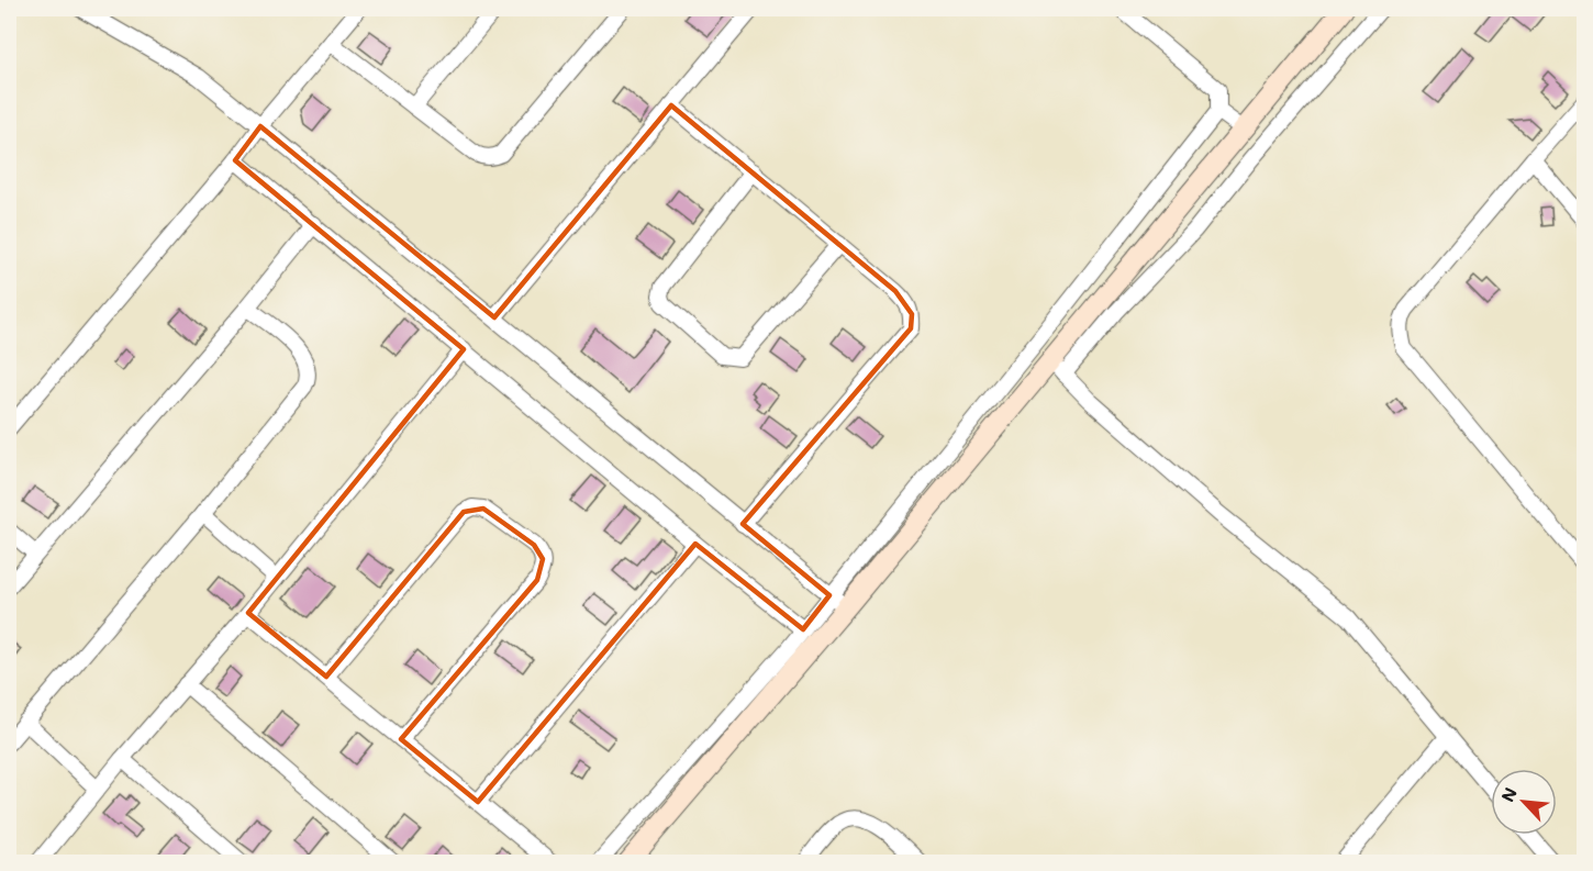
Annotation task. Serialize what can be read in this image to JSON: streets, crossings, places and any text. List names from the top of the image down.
{
  "north": "top left"
}
